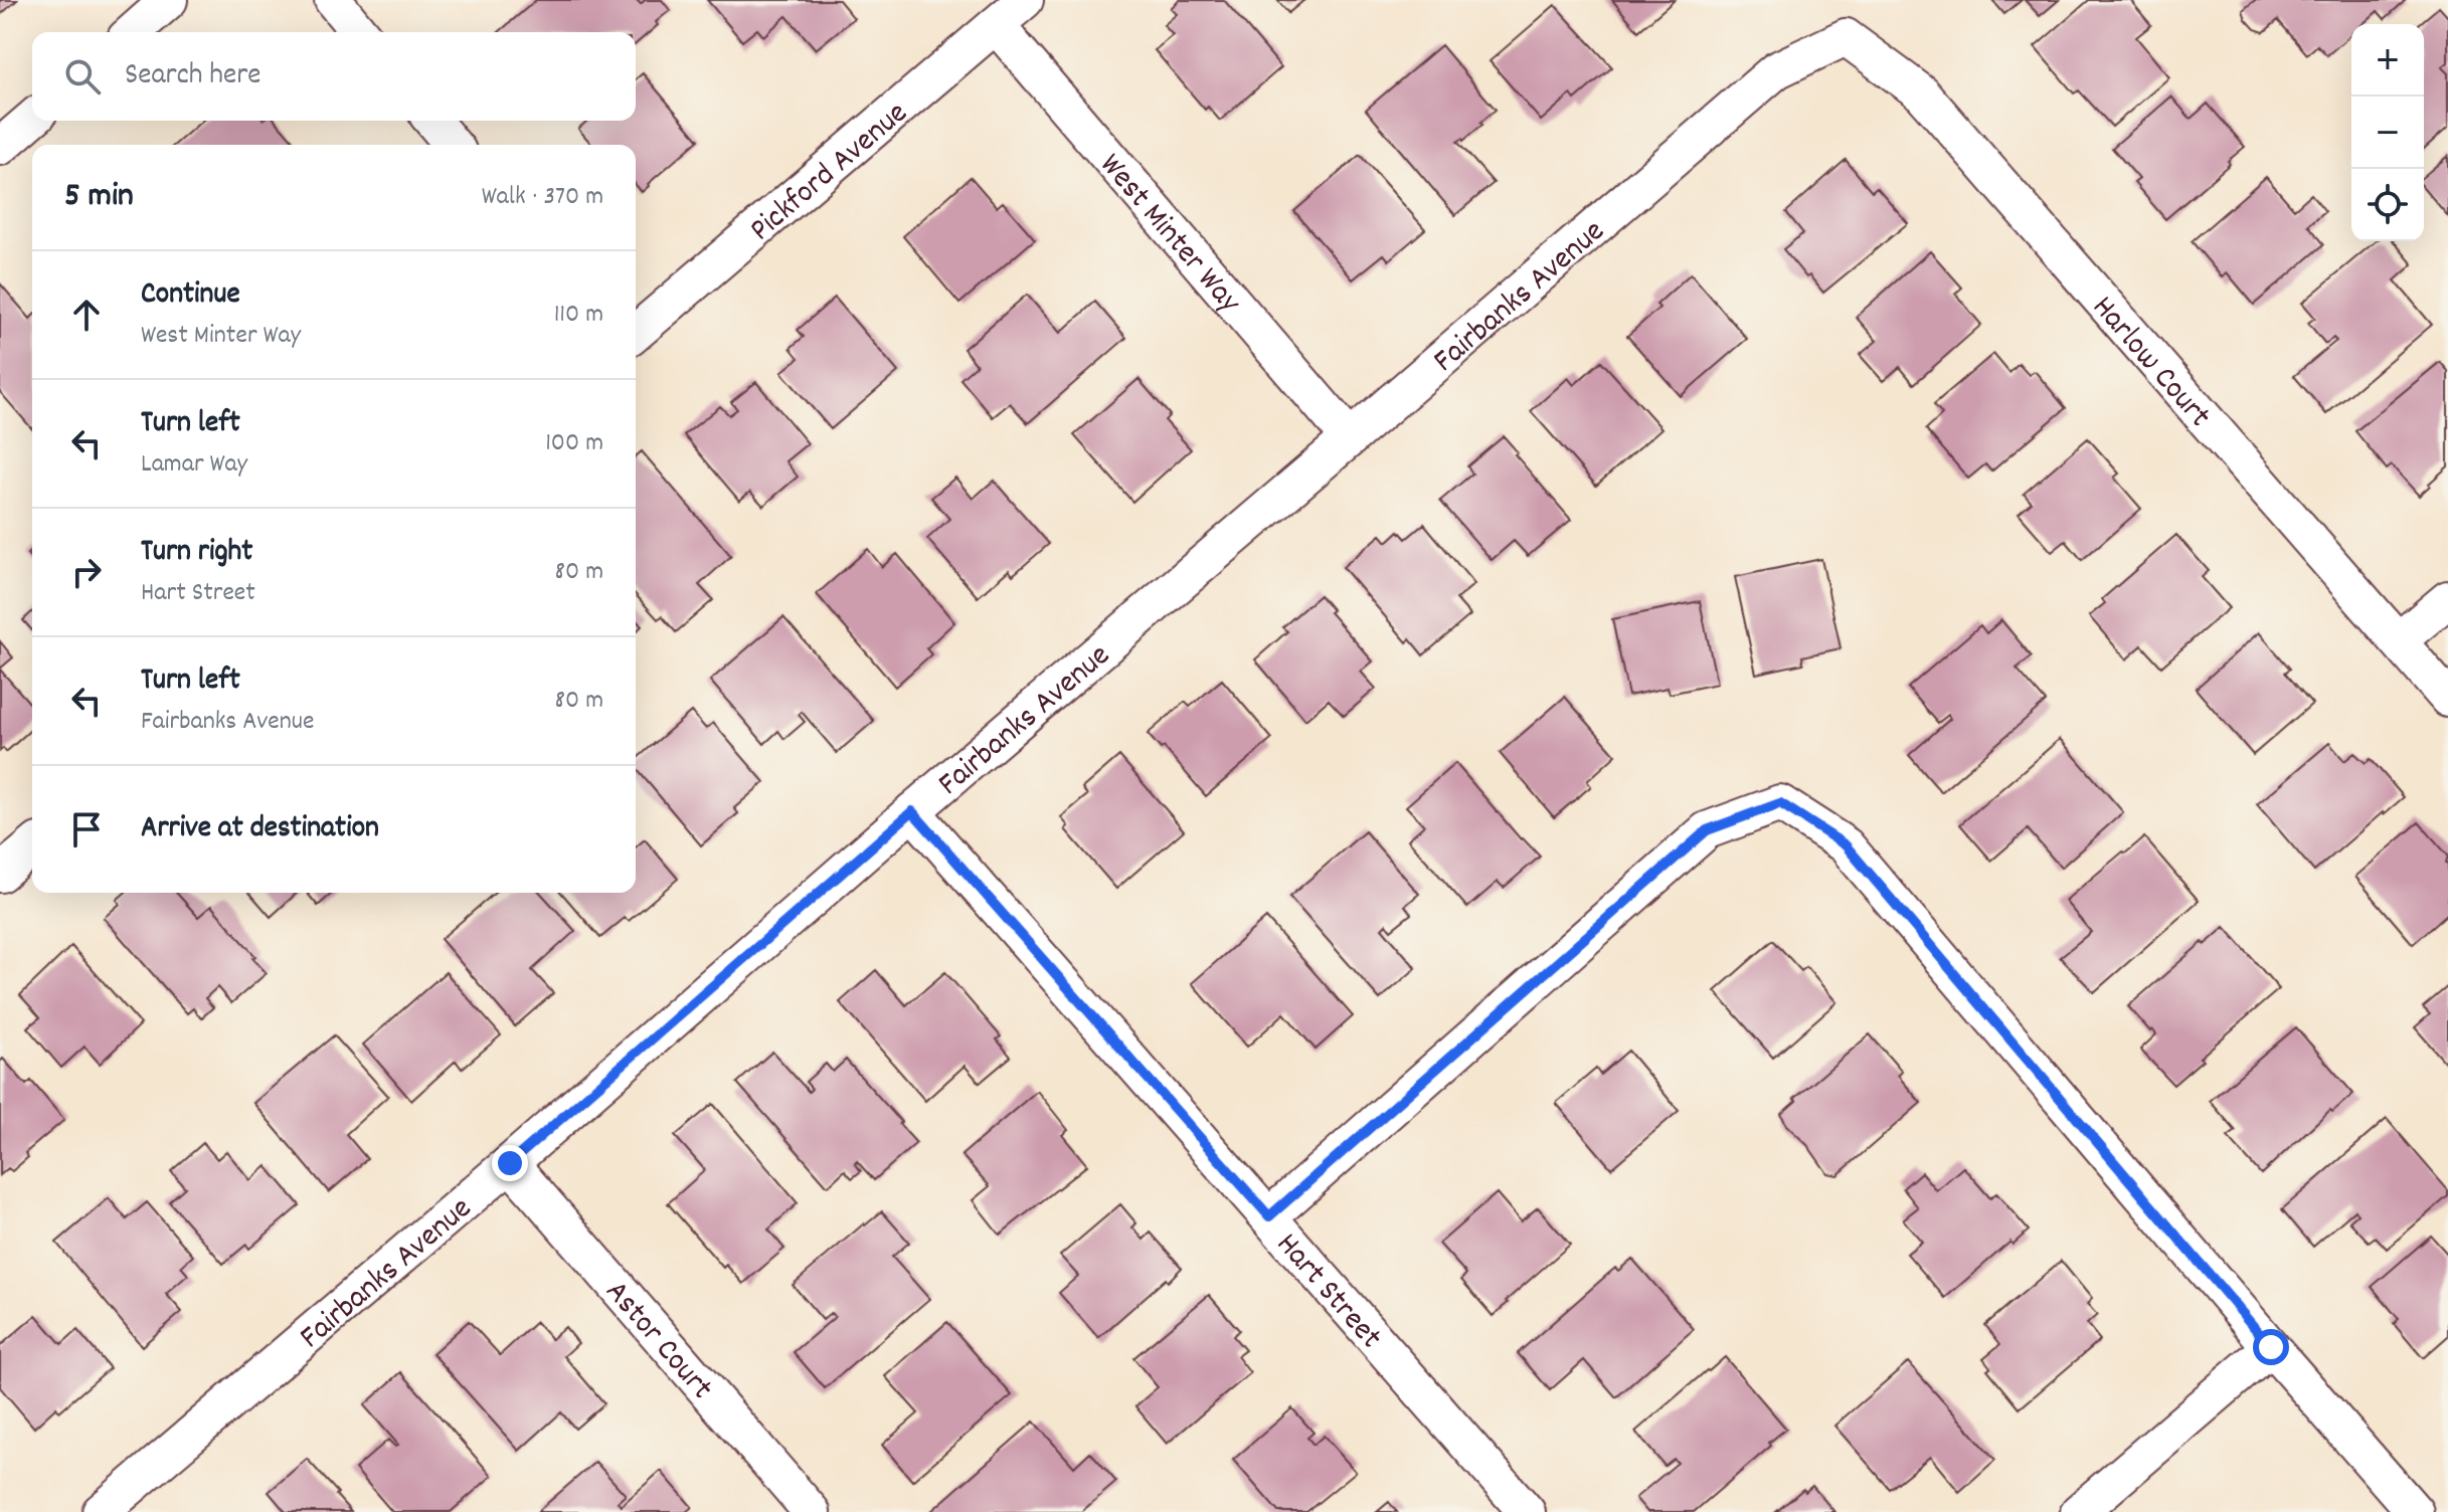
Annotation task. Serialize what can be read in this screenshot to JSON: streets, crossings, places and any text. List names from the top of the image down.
{
  "streets": {
    "street": [
      "Pickford Avenue",
      "West Minter Way",
      "Fairbanks Avenue",
      "Harlow Court",
      "Hart Street",
      "Astor Court"
    ]
  },
  "crossings": [
    ["Pickford Avenue", "West Minter Way"],
    ["West Minter Way", "Fairbanks Avenue"],
    ["Fairbanks Avenue", "Harlow Court"],
    ["Fairbanks Avenue", "Hart Street"],
    ["Fairbanks Avenue", "Astor Court"]
  ],
  "page": {
    "map_buttons": ["+", "−"],
    "search": "Search here",
    "heading": ["5 min", "Walk · 370 m"],
    "list": [
      ["Continue", "West Minter Way", "110 m"],
      ["Turn left", "Lamar Way", "100 m"],
      ["Turn right", "Hart Street", "80 m"],
      ["Turn left", "Fairbanks Avenue", "80 m"],
      "Arrive at destination"
    ]
  }
}
